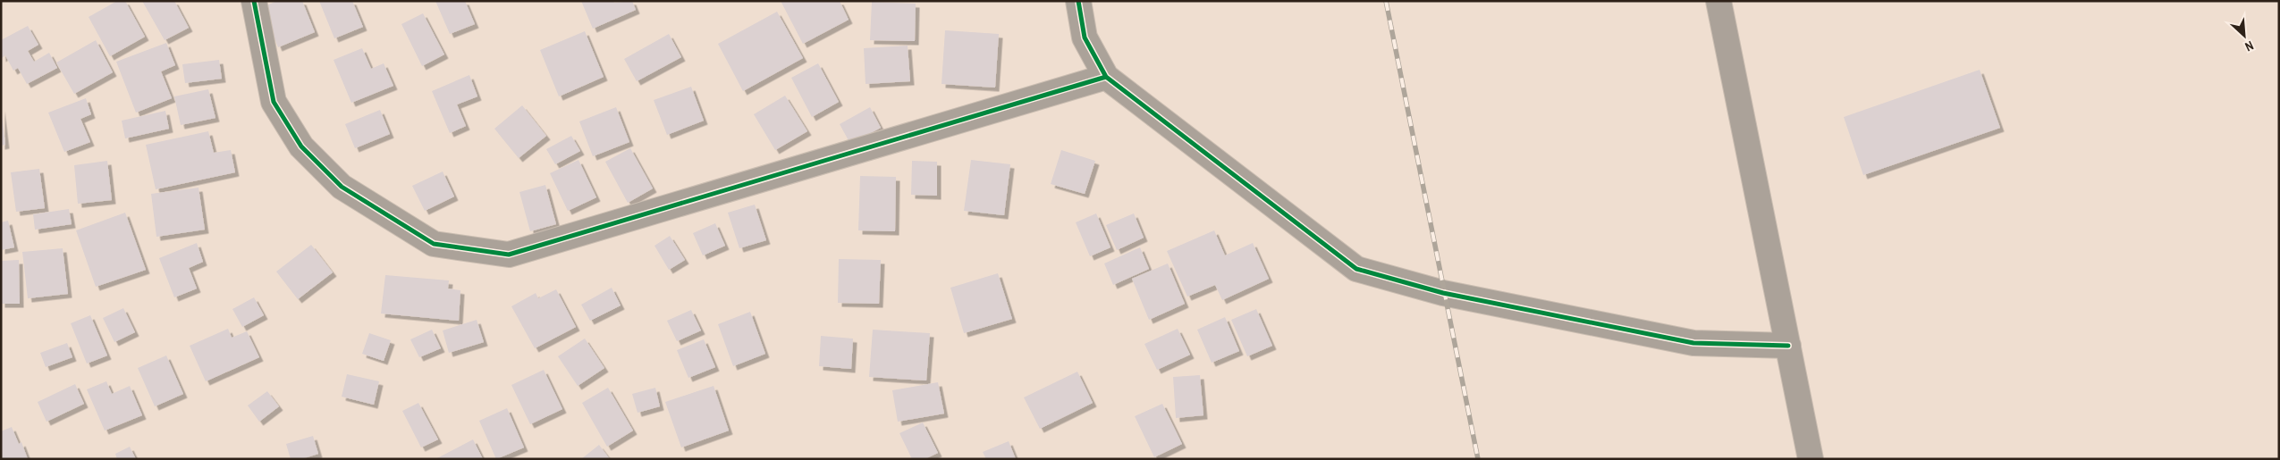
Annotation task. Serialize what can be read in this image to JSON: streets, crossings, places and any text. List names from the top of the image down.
{
  "north": "bottom right"
}
